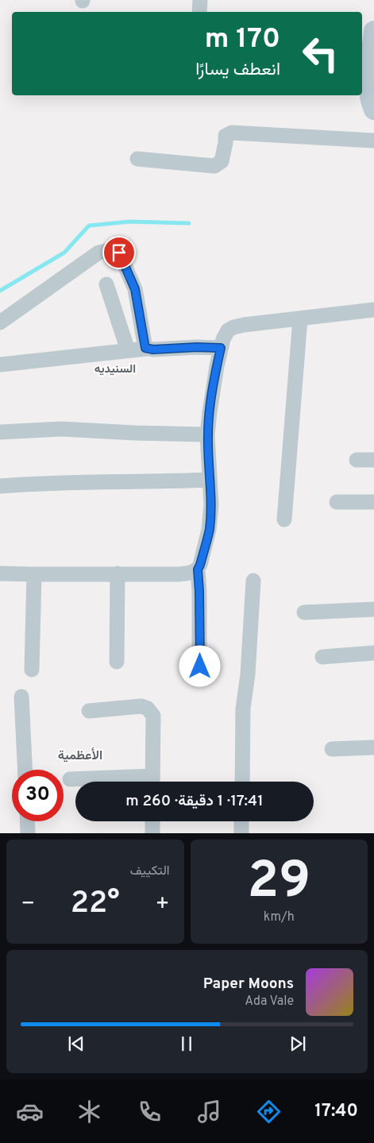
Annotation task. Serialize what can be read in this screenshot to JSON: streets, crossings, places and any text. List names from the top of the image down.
{
  "districts": ["السنيديه", "الأعظمية"],
  "page": {
    "turn": ["170 m", "انعطف يسارًا"],
    "limit": "30",
    "trip": "17:41 · 1 دقيقة · 260 m",
    "tile": [
      ["29", "km/h"],
      "التكييف"
    ],
    "heat": ["−", "22°", "+"],
    "song": ["Paper Moons", "Ada Vale"],
    "tabs": "17:40"
  }
}
